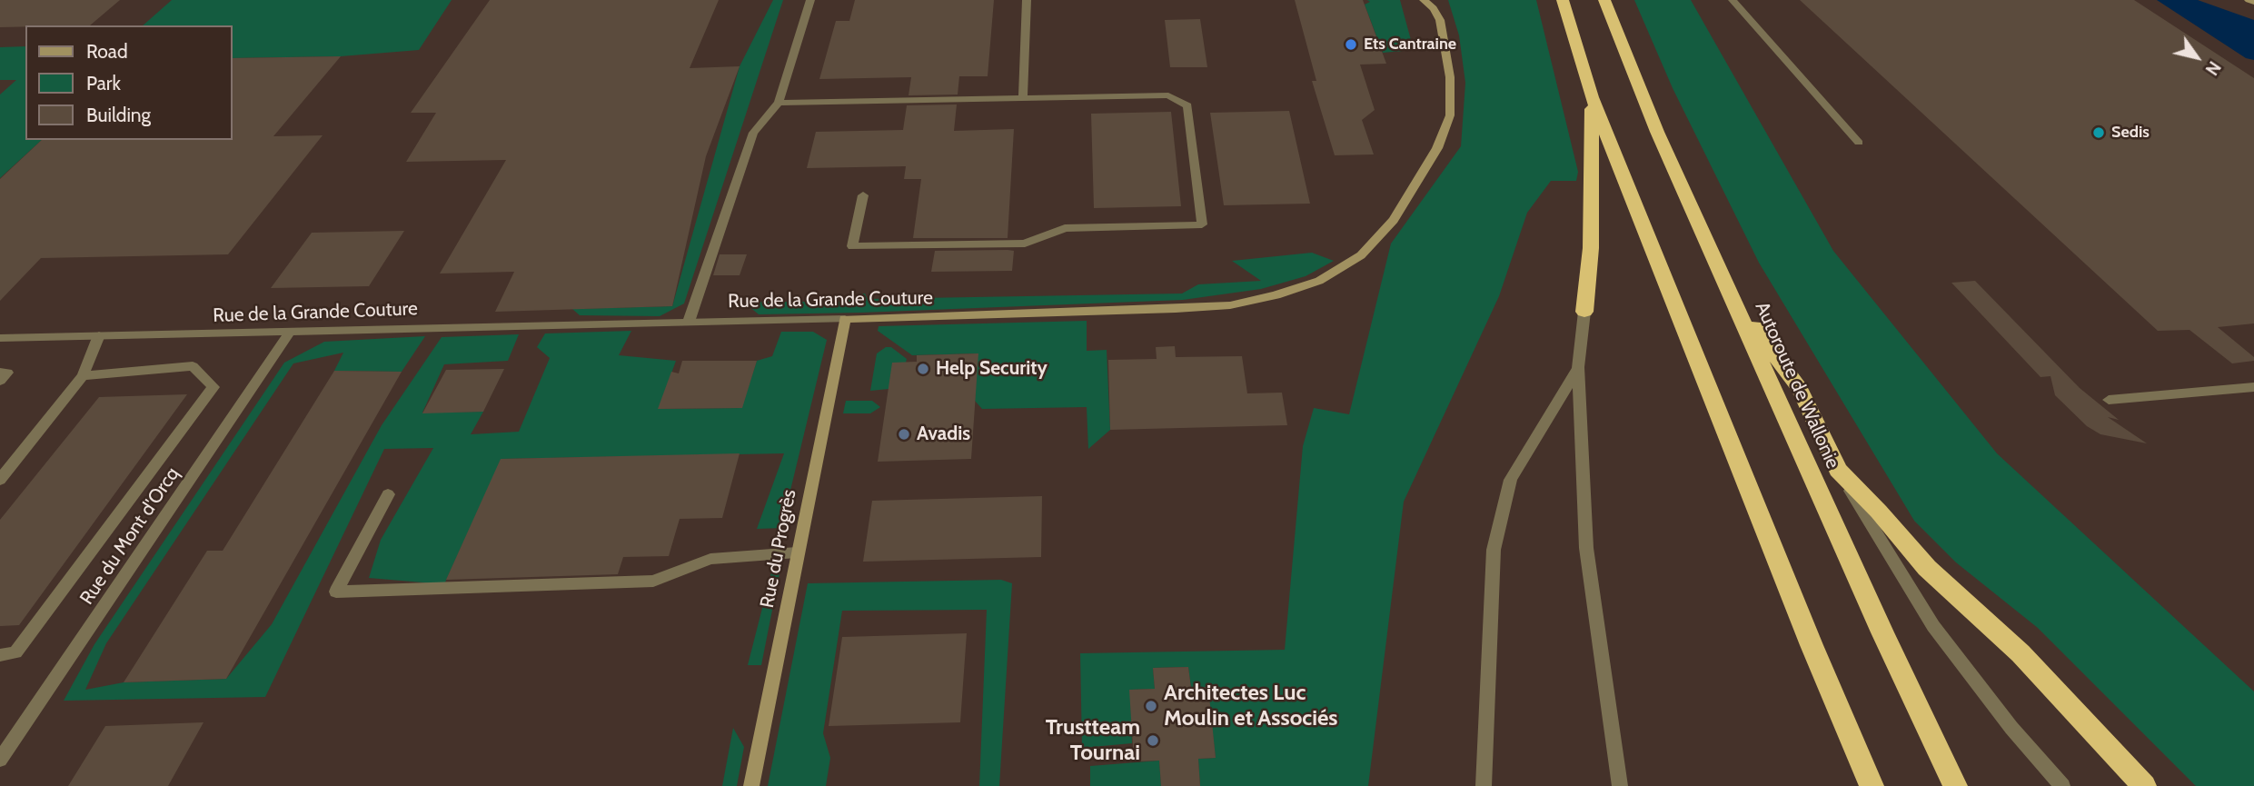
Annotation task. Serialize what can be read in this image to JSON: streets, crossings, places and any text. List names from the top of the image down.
{
  "streets": {
    "highway": ["Autoroute de Wallonie"],
    "street": ["Rue de la Grande Couture", "Rue du Mont d'Orcq", "Rue du Progrès"]
  },
  "crossings": [
    ["Rue de la Grande Couture", "Rue du Mont d'Orcq"],
    ["Rue de la Grande Couture", "Rue du Progrès"]
  ],
  "places": [
    "Ets Cantraine",
    "Sedis",
    "Help Security",
    "Avadis",
    "Architectes Luc Moulin et Associés",
    "Trustteam Tournai"
  ],
  "legend": ["Road", "Park", "Building"],
  "north": "bottom right"
}
